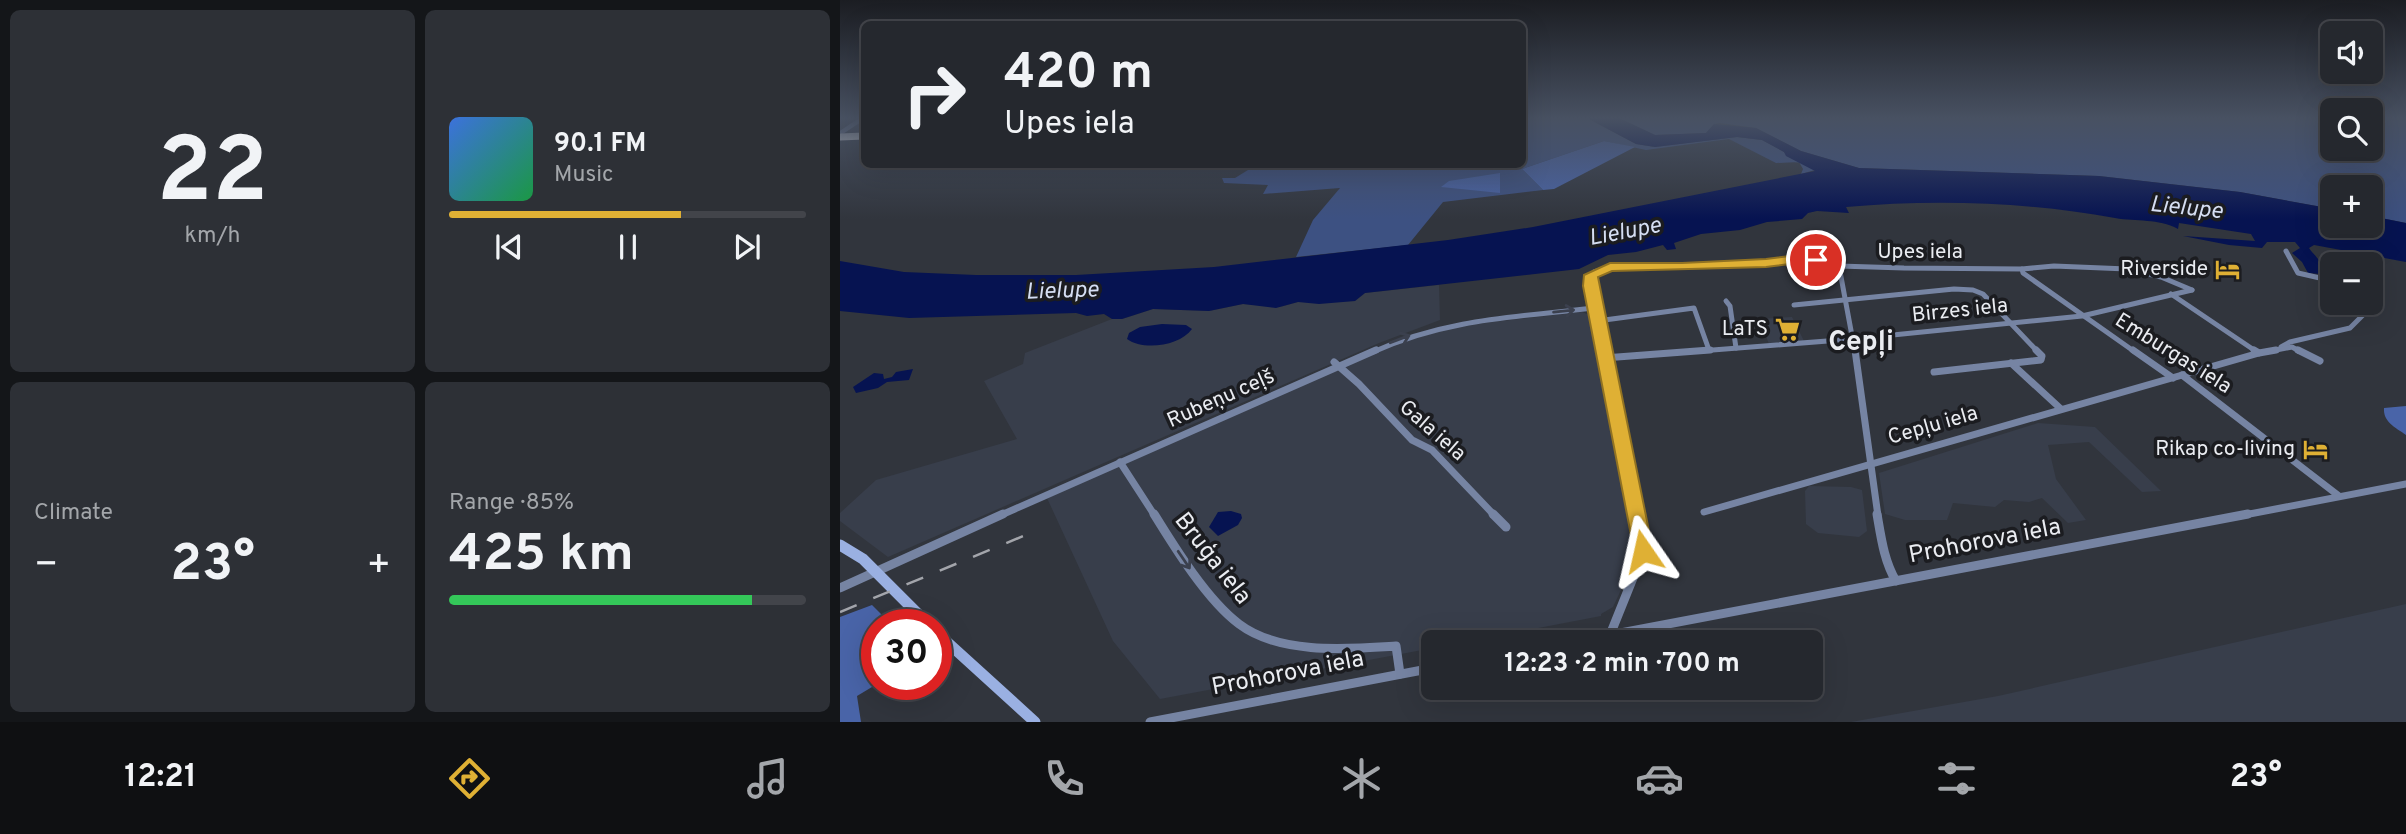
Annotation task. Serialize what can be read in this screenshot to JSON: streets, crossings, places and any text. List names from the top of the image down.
{
  "streets": {
    "street": [
      "Upes iela",
      "Birzes iela",
      "Emburgas iela",
      "Rubeņu ceļš",
      "Cepļu iela",
      "Gala iela",
      "Prohorova iela",
      "Bruģa iela"
    ]
  },
  "crossings": [
    ["Upes iela", "Birzes iela"],
    ["Upes iela", "Emburgas iela"],
    ["Upes iela", "Rubeņu ceļš"],
    ["Birzes iela", "Emburgas iela"],
    ["Emburgas iela", "Cepļu iela"],
    ["Emburgas iela", "Prohorova iela"],
    ["Rubeņu ceļš", "Gala iela"],
    ["Rubeņu ceļš", "Bruģa iela"],
    ["Prohorova iela", "Bruģa iela"]
  ],
  "one_way": ["Bruģa iela"],
  "districts": ["Cepļi"],
  "water": ["Lielupe"],
  "places": {
    "hotel": ["Riverside", "Rikap co-living"],
    "supermarket": ["LaTS"]
  },
  "page": {
    "tile": [
      ["22", "km/h"],
      "Climate",
      ["Range · 85%", "425 km"]
    ],
    "map_buttons": ["+", "−"],
    "turn": ["420 m", "Upes iela"],
    "song": ["90.1 FM", "Music"],
    "heat": ["−", "23°", "+"],
    "limit": "30",
    "trip": "12:23 · 2 min · 700 m",
    "tabs": ["12:21", "23°"]
  }
}
